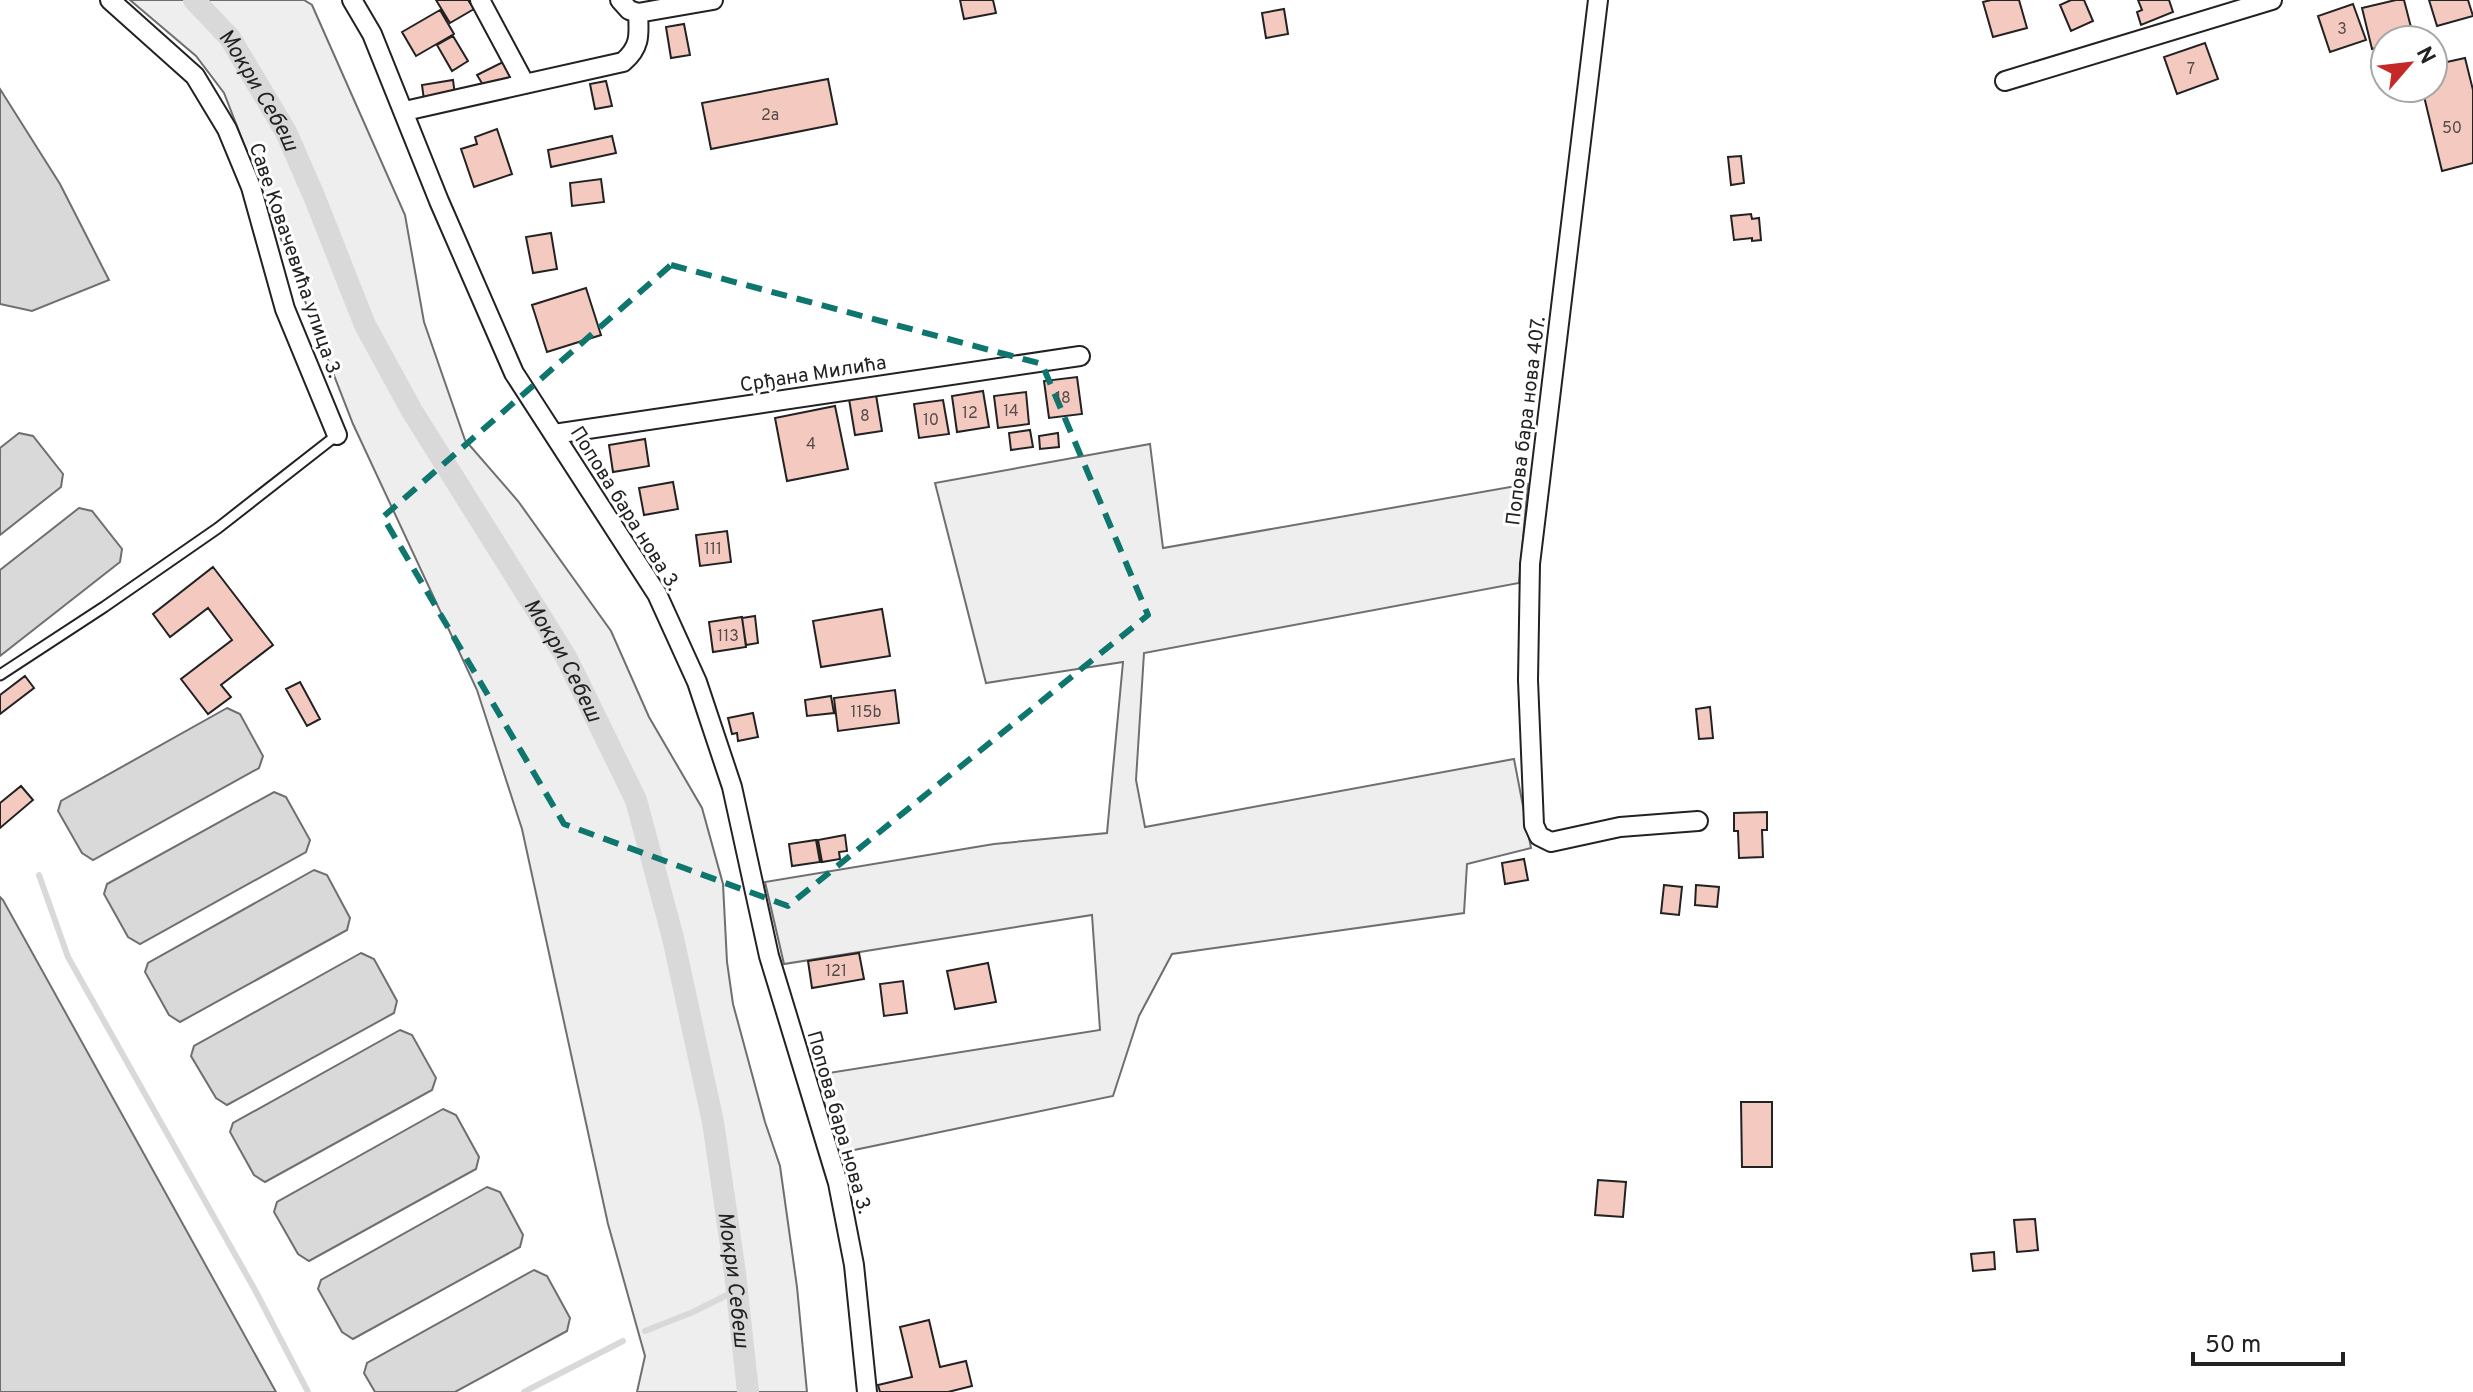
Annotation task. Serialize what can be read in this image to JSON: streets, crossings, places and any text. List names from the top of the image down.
{
  "streets": {
    "street": [
      "Саве Ковачевића улица 3.",
      "Срђана Милића",
      "Попова бара нова 407.",
      "Попова бара нова 3."
    ]
  },
  "crossings": [
    ["Срђана Милића", "Попова бара нова 3."]
  ],
  "water": ["Мокри Себеш"],
  "house_numbers": [
    "3",
    "7",
    "2a",
    "50",
    "18",
    "14",
    "12",
    "8",
    "10",
    "4",
    "111",
    "113",
    "115b",
    "121"
  ],
  "scale_bar": "50 m",
  "north": "top right"
}
